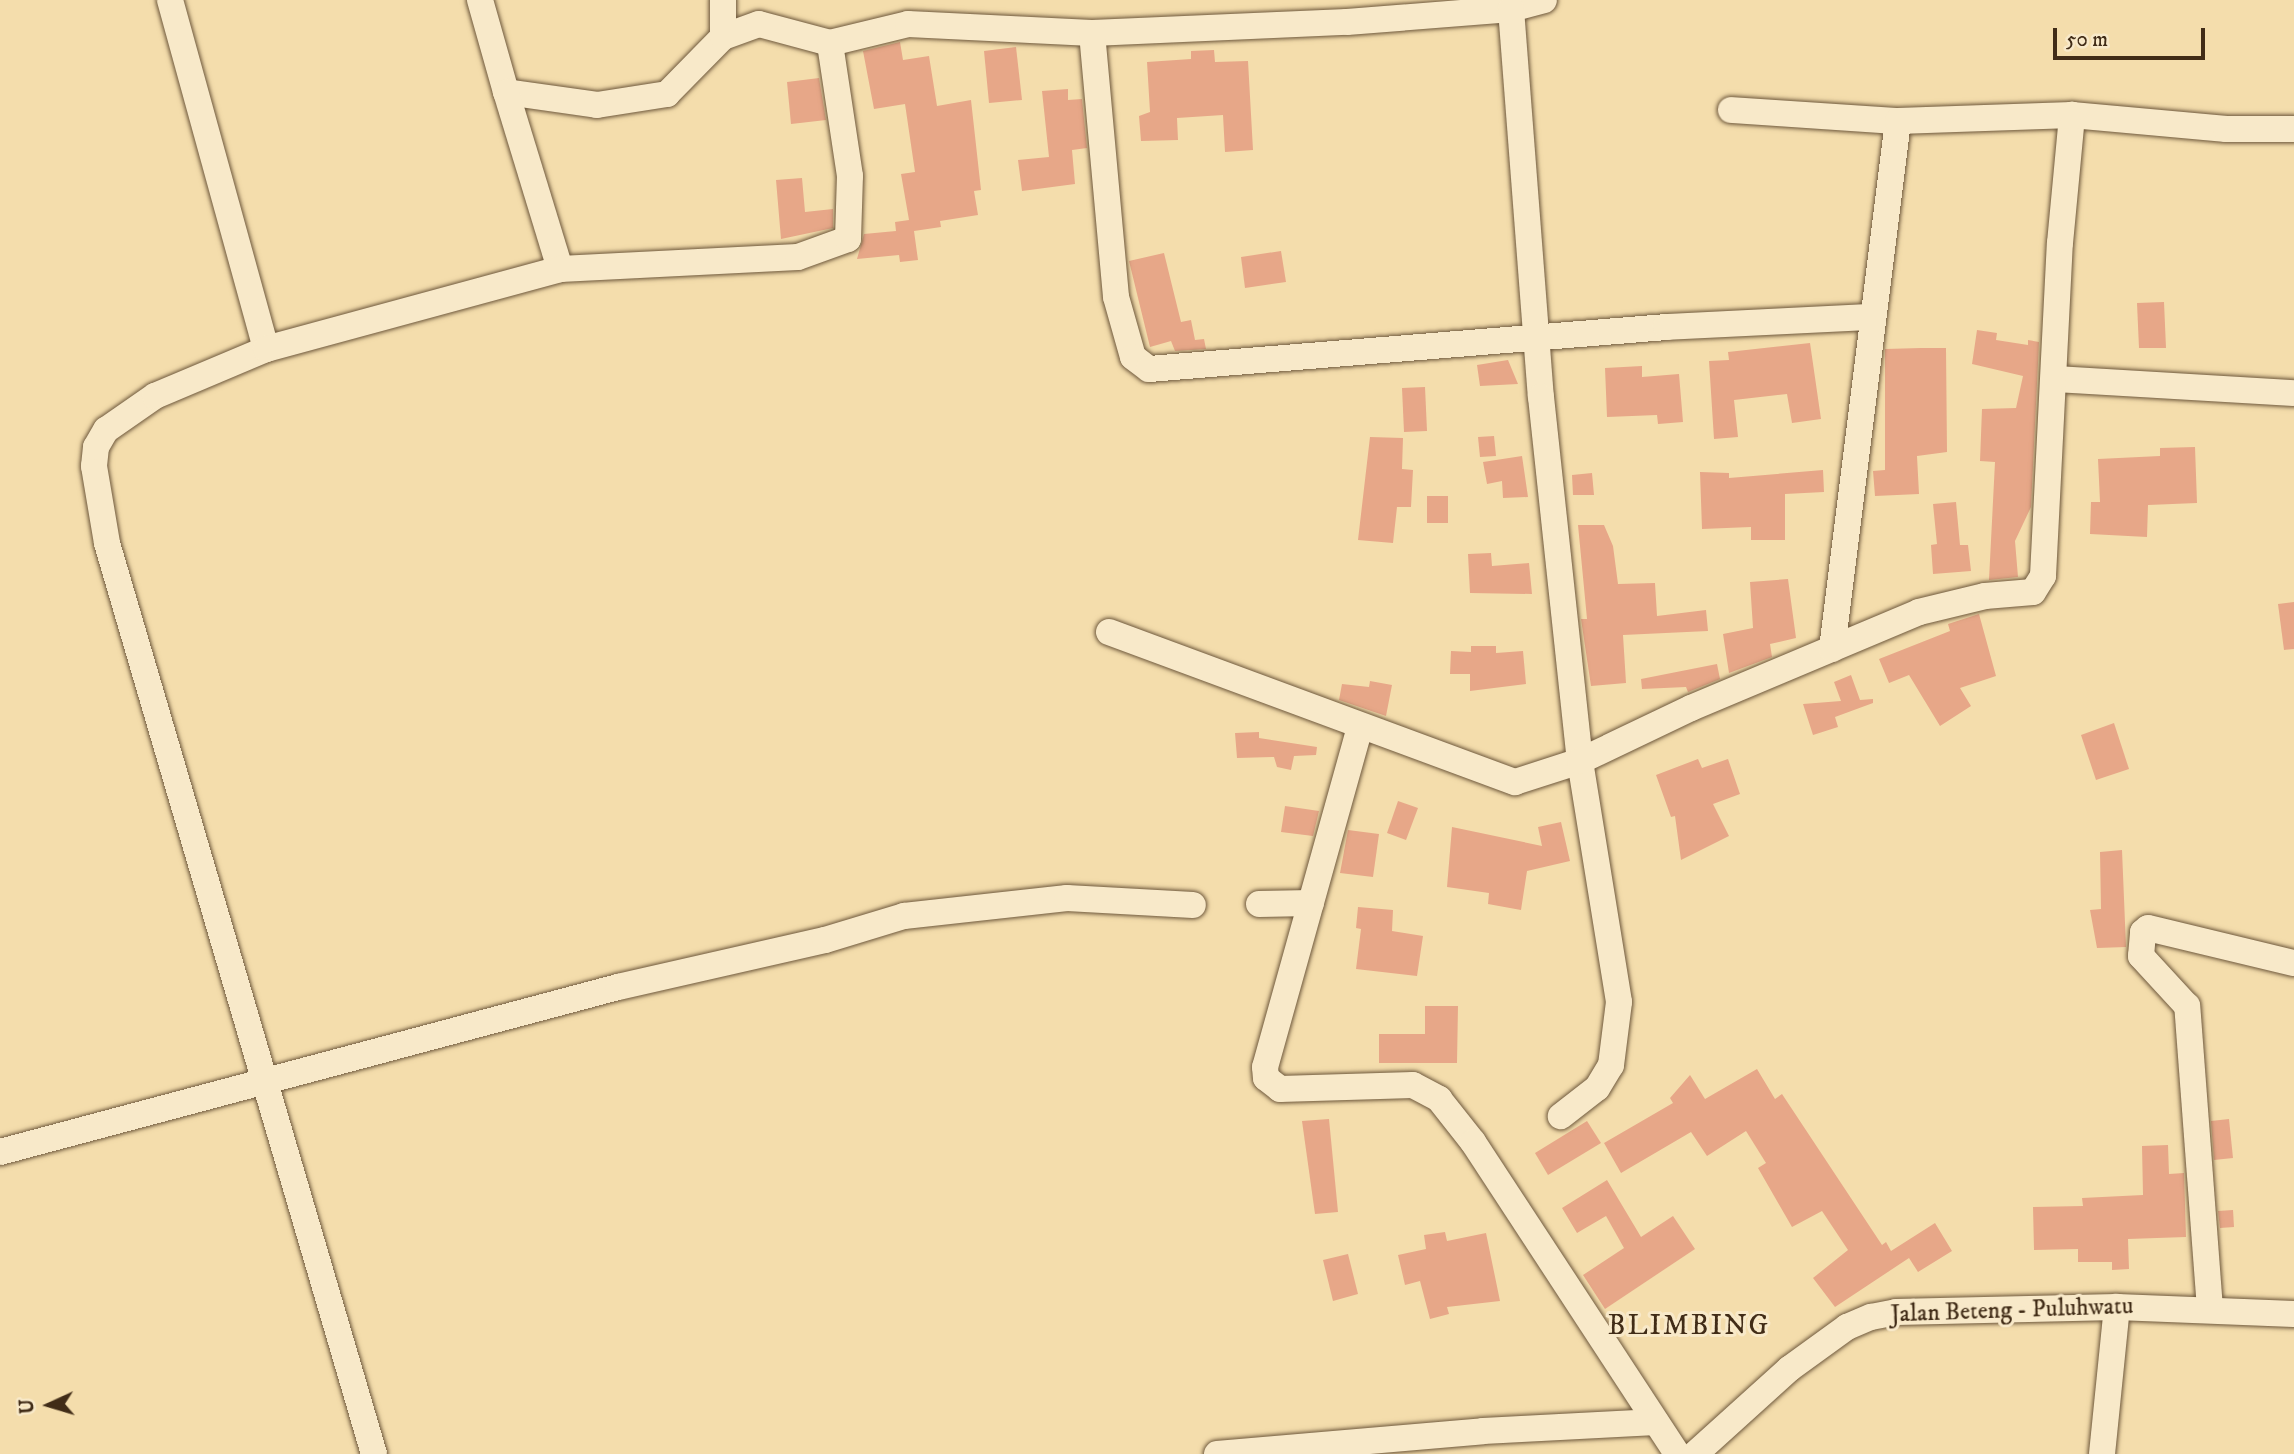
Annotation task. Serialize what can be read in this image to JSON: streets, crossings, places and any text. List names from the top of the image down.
{
  "streets": {
    "street": ["Jalan Beteng - Puluhwatu"]
  },
  "districts": ["BLIMBING"],
  "scale_bar": "50 m",
  "north": "left"
}
